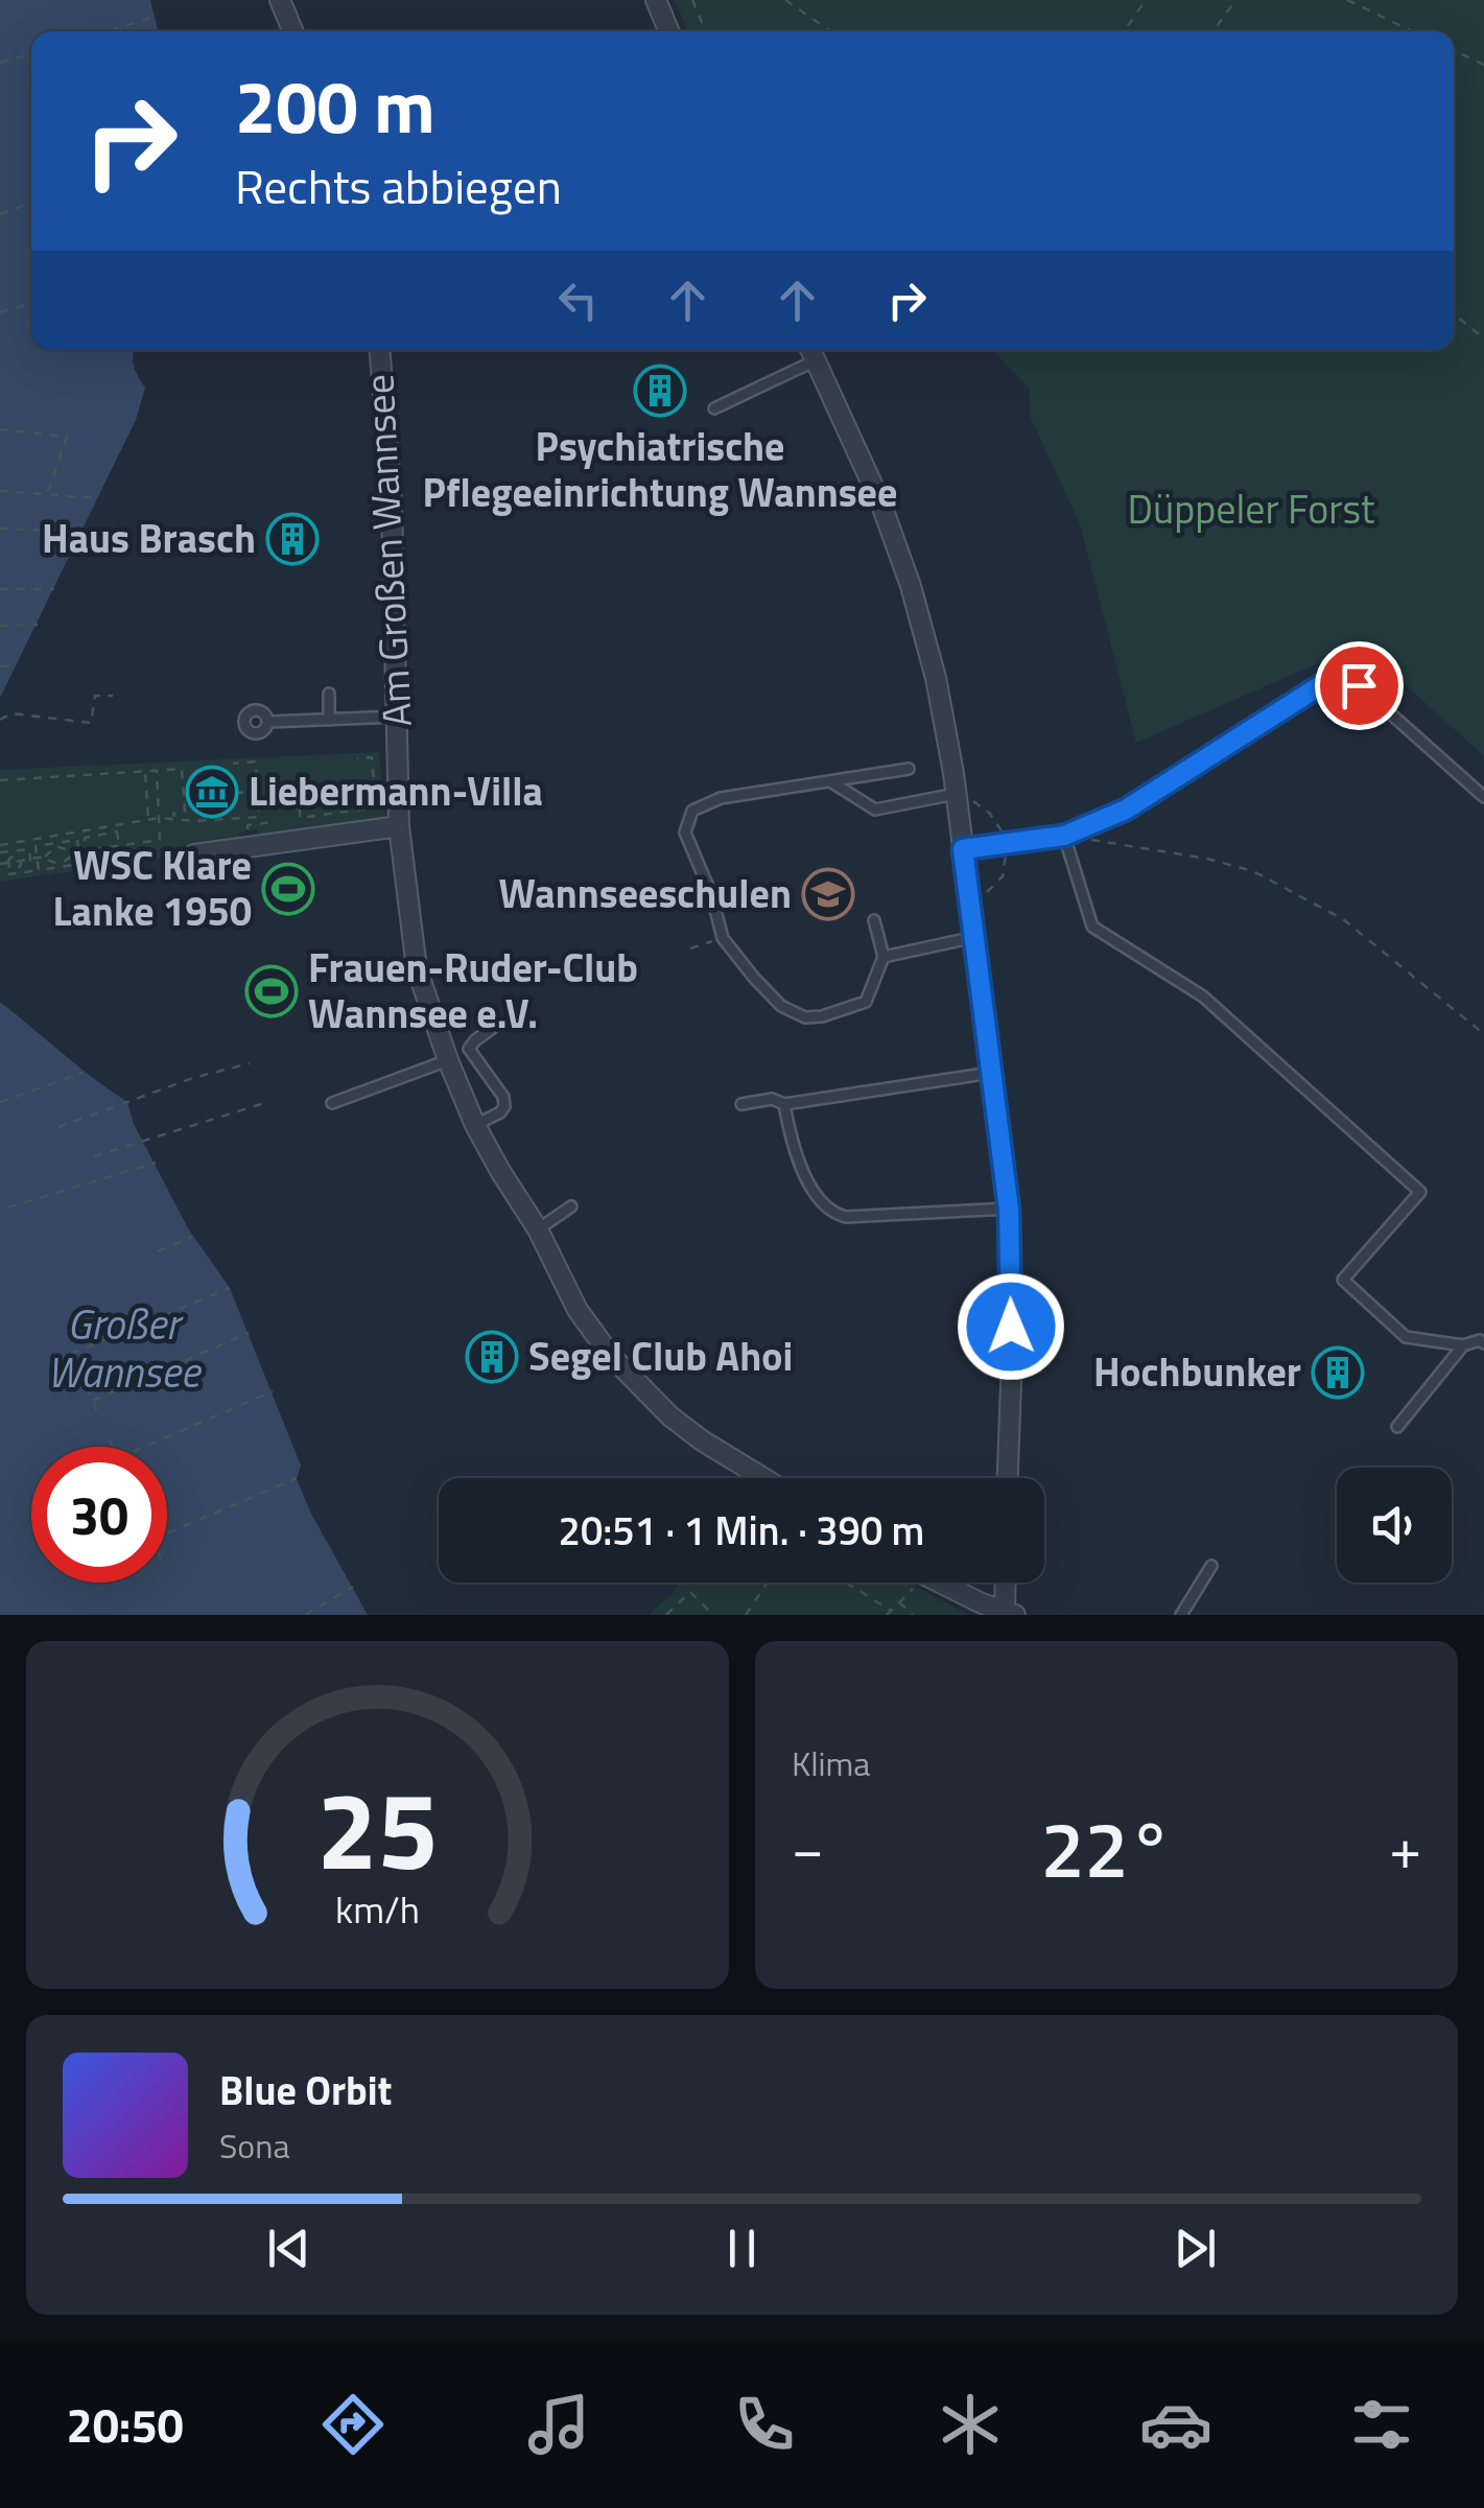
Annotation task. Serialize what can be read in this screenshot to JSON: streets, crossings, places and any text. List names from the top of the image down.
{
  "streets": {
    "street": ["Am Großen Wannsee"]
  },
  "water": ["Großer Wannsee"],
  "parks": ["Düppeler Forst"],
  "places": {
    "building": [
      "Psychiatrische Pflegeeinrichtung Wannsee",
      "Haus Brasch",
      "Segel Club Ahoi",
      "Hochbunker"
    ],
    "museum": ["Liebermann-Villa"],
    "sports": ["WSC Klare Lanke 1950", "Frauen-Ruder-Club Wannsee e.V."],
    "school or university": ["Wannseeschulen"]
  },
  "page": {
    "turn": ["200 m", "Rechts abbiegen"],
    "limit": "30",
    "trip": "20:51 · 1 Min. · 390 m",
    "tile": "Klima",
    "heat": ["−", "22°", "+"],
    "song": ["Blue Orbit", "Sona"],
    "tabs": "20:50",
    "gauge": ["25", "km/h"]
  }
}
